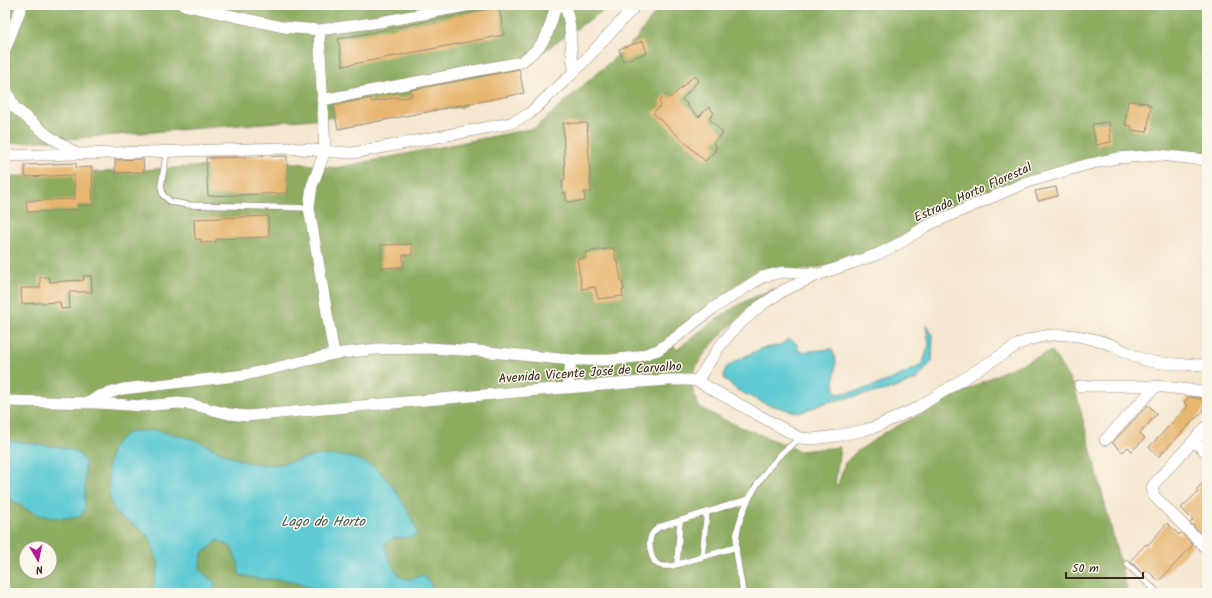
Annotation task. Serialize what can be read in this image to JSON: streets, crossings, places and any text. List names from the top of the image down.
{
  "streets": {
    "street": ["Estrada Horto Florestal", "Avenida Vicente José de Carvalho"]
  },
  "crossings": [
    ["Estrada Horto Florestal", "Avenida Vicente José de Carvalho"]
  ],
  "water": ["Lago do Horto"],
  "scale_bar": "50 m",
  "north": "bottom"
}
